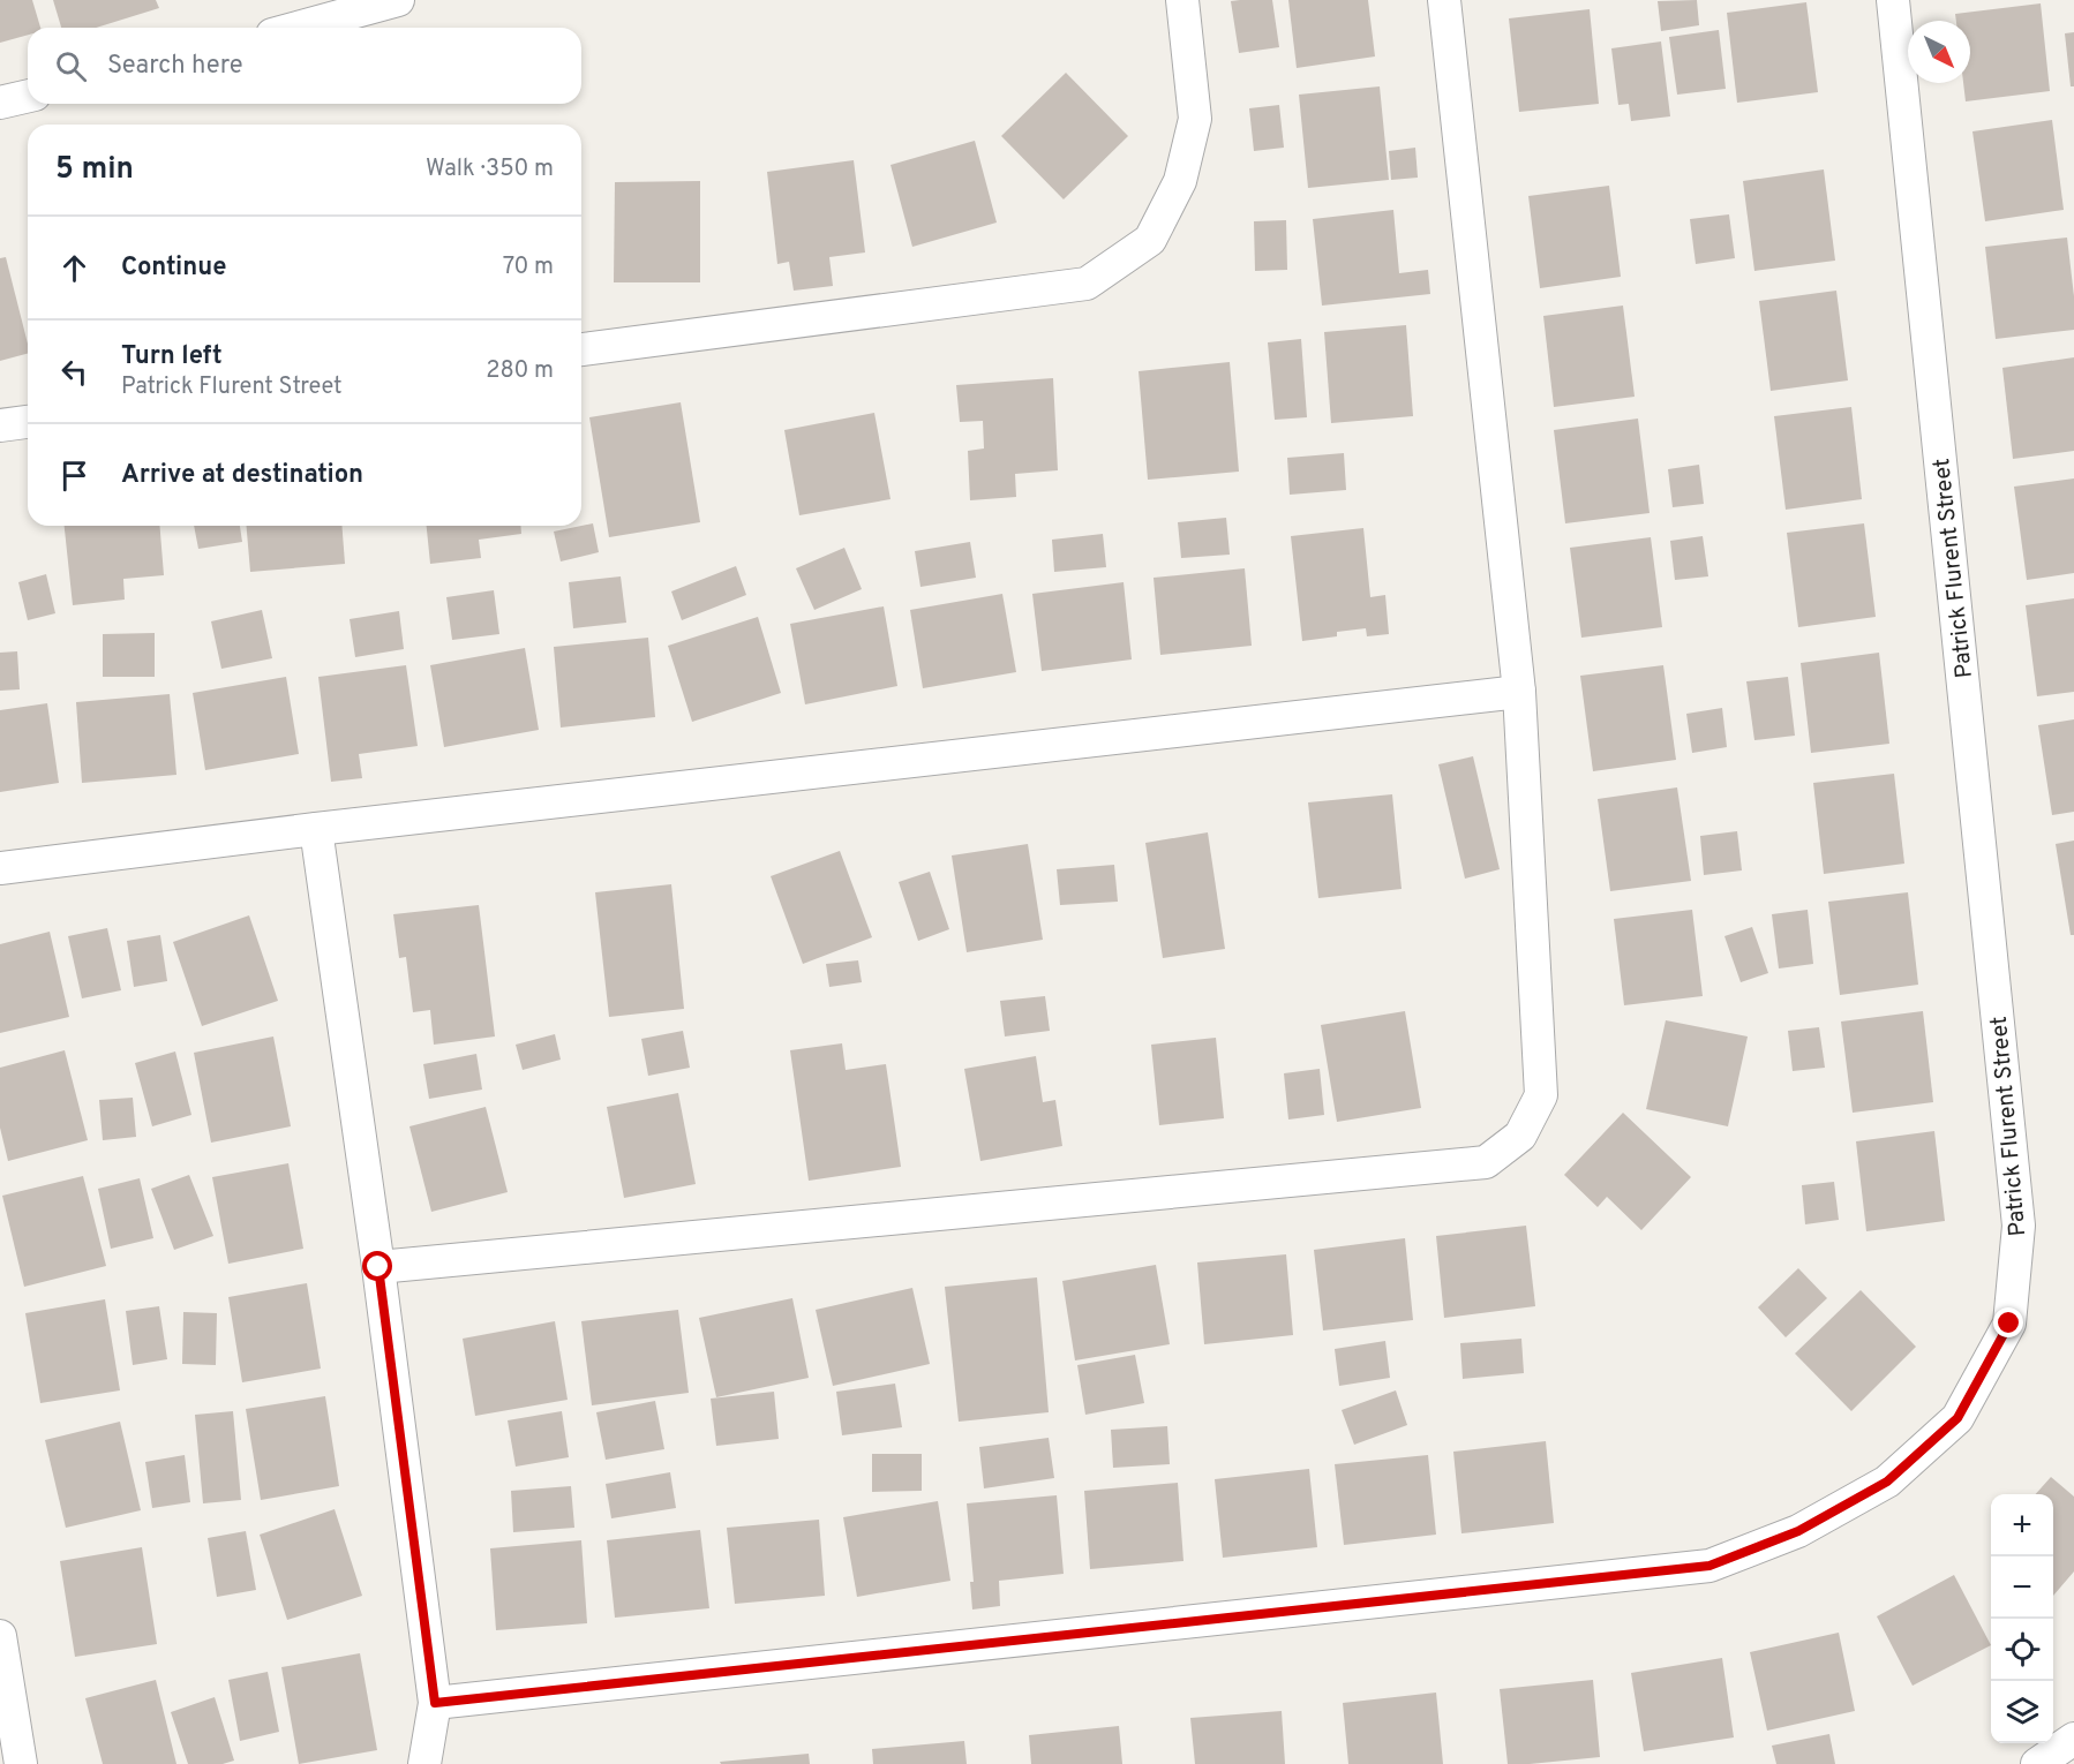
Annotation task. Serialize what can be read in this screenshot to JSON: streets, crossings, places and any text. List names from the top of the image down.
{
  "streets": {
    "street": ["Patrick Flurent Street"]
  },
  "north": "bottom right",
  "page": {
    "search": "Search here",
    "heading": ["5 min", "Walk · 350 m"],
    "list": [
      ["Continue", "70 m"],
      ["Turn left", "Patrick Flurent Street", "280 m"],
      "Arrive at destination"
    ],
    "map_buttons": ["+", "−"]
  }
}
